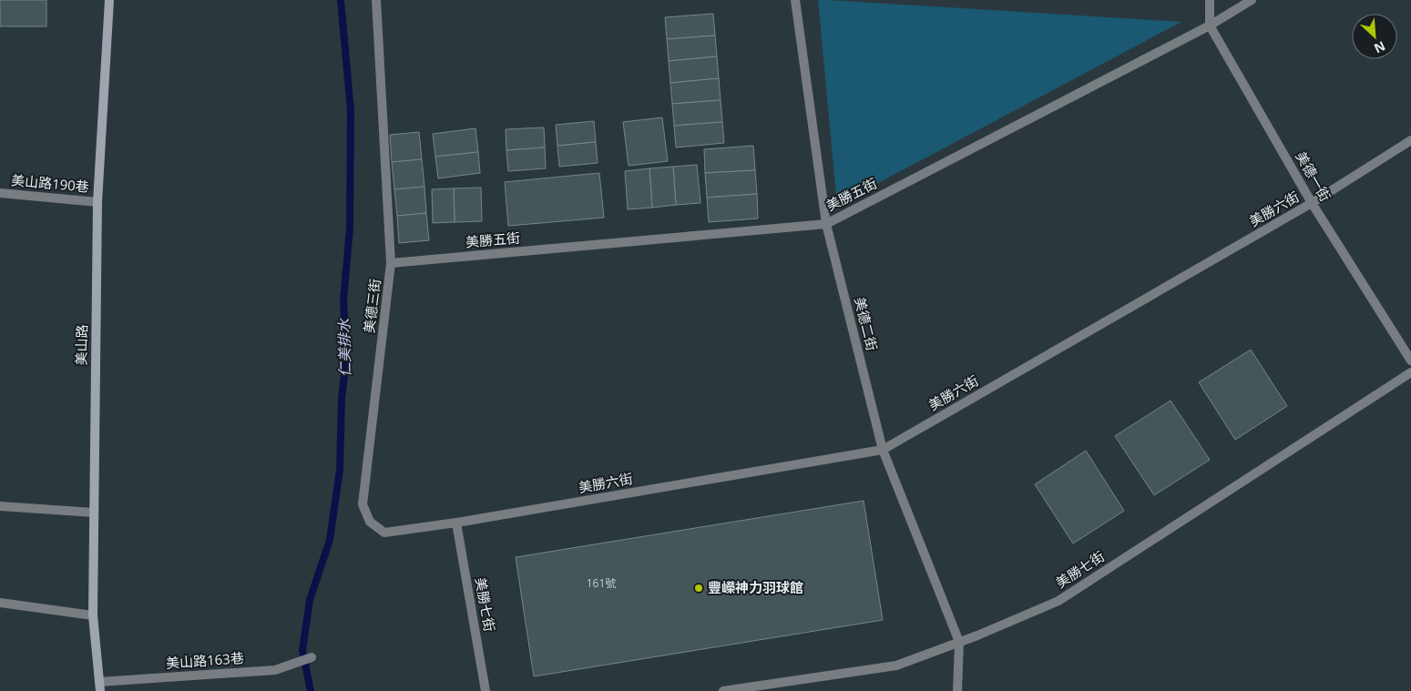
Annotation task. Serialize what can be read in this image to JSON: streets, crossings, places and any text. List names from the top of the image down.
{
  "streets": {
    "street": [
      "美德一街",
      "美山路190巷",
      "美勝五街",
      "美勝六街",
      "美德三街",
      "美德二街",
      "美山路",
      "美勝七街",
      "美山路163巷"
    ]
  },
  "crossings": [
    ["美德一街", "美勝五街"],
    ["美德一街", "美勝六街"],
    ["美山路190巷", "美山路"],
    ["美勝五街", "美德三街"],
    ["美勝五街", "美德二街"],
    ["美勝六街", "美德三街"],
    ["美勝六街", "美德二街"],
    ["美勝六街", "美勝七街"],
    ["美德三街", "美勝七街"],
    ["美德二街", "美勝七街"],
    ["美山路", "美山路163巷"]
  ],
  "water": ["仁美排水"],
  "places": ["豐嶸神力羽球館"],
  "house_numbers": ["161號"],
  "north": "bottom right"
}
